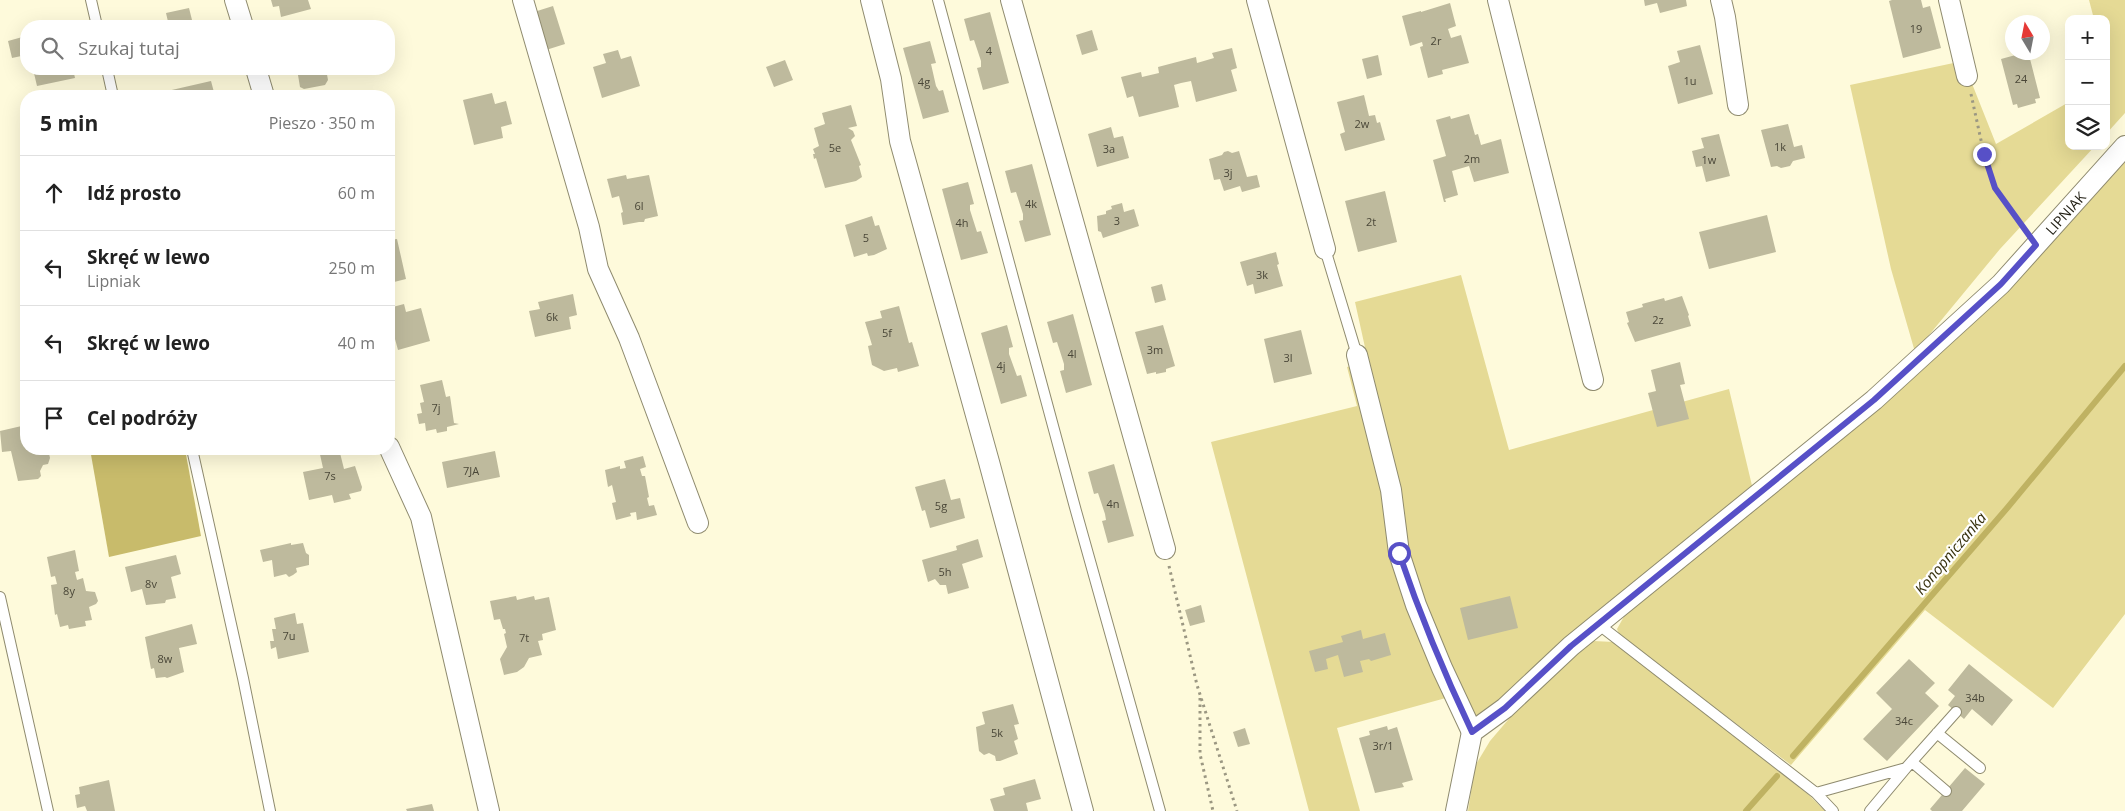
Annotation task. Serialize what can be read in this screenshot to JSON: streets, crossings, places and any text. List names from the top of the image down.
{
  "streets": {
    "street": ["LIPNIAK"]
  },
  "water": ["Konopniczanka"],
  "house_numbers": [
    "19",
    "2r",
    "4",
    "24",
    "1u",
    "4g",
    "2w",
    "1k",
    "5e",
    "3a",
    "2m",
    "1w",
    "3j",
    "4k",
    "6l",
    "3",
    "2t",
    "4h",
    "5",
    "3k",
    "6k",
    "2z",
    "5f",
    "3m",
    "4l",
    "3l",
    "4j",
    "7j",
    "7JA",
    "7s",
    "4n",
    "5g",
    "5h",
    "8v",
    "8y",
    "7u",
    "7t",
    "8w",
    "34b",
    "34c",
    "5k",
    "3r/1"
  ],
  "north": "top",
  "page": {
    "map_buttons": ["+", "−"],
    "search": "Szukaj tutaj",
    "heading": ["5 min", "Pieszo · 350 m"],
    "list": [
      ["Idź prosto", "60 m"],
      ["Skręć w lewo", "Lipniak", "250 m"],
      ["Skręć w lewo", "40 m"],
      "Cel podróży"
    ]
  }
}
